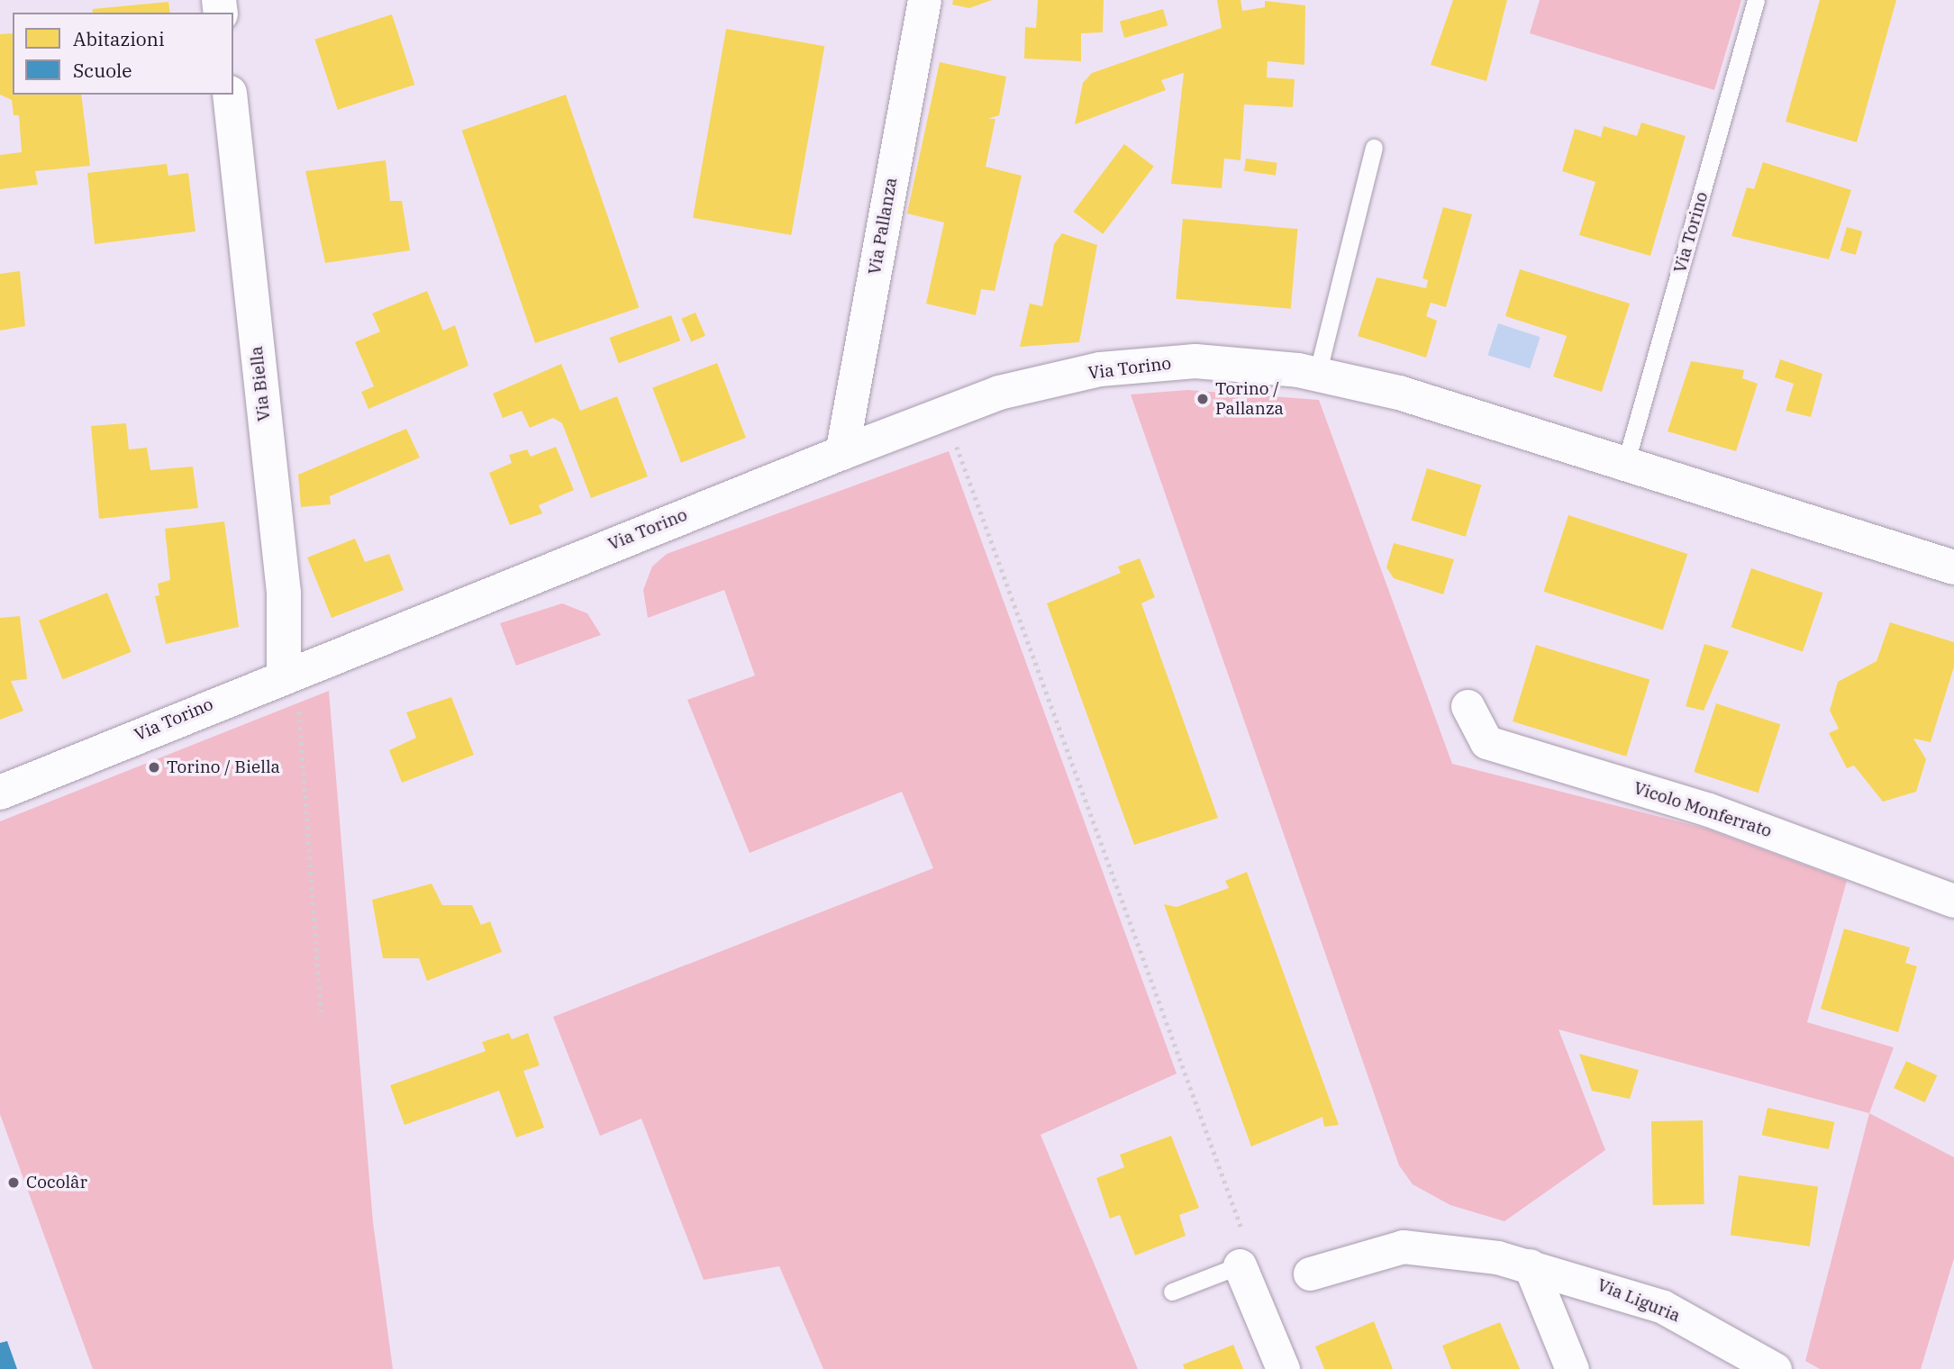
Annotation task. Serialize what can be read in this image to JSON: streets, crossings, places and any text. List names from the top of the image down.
{
  "streets": {
    "main road": ["Via Torino", "Via Biella"],
    "street": ["Via Pallanza", "Vicolo Monferrato", "Via Liguria"]
  },
  "crossings": [
    ["Via Pallanza", "Via Torino"],
    ["Via Torino", "Via Biella"]
  ],
  "places": ["Torino / Pallanza", "Torino / Biella", "Cocolâr"],
  "legend": ["Abitazioni", "Scuole"]
}
